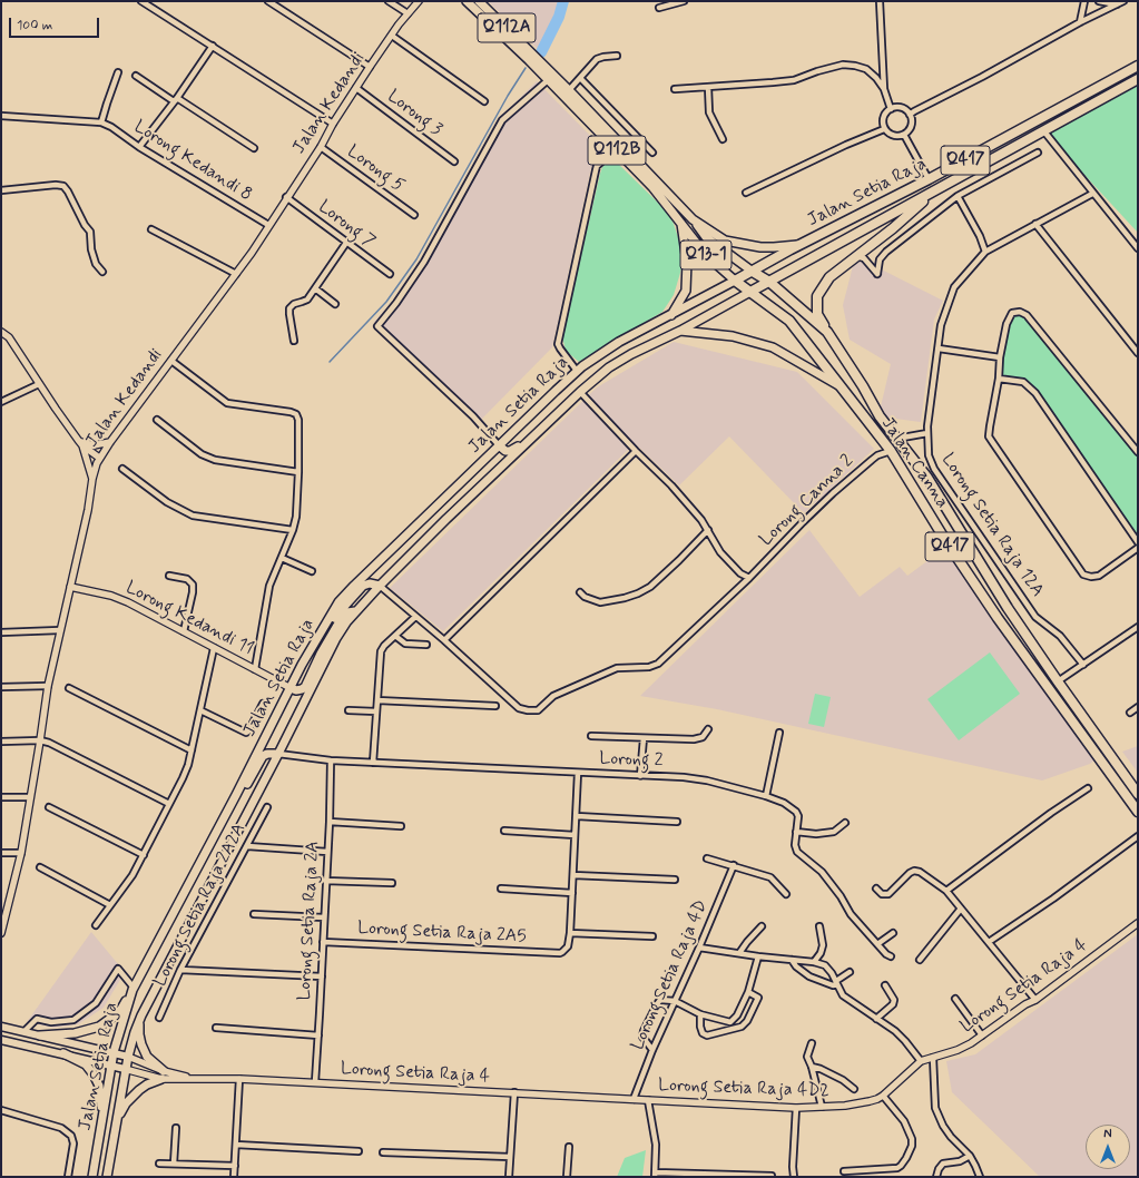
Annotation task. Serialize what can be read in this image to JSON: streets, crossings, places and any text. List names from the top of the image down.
{
  "streets": {
    "highway": ["Q417", "Jalan Setia Raja", "Jalan Canna"],
    "main road": ["Q112A", "Q112B", "Q13-1"],
    "street": [
      "Jalan Kedandi",
      "Lorong 3",
      "Lorong Kedandi 8",
      "Lorong 5",
      "Lorong 7",
      "Lorong Canna 2",
      "Lorong Setia Raja 12A",
      "Lorong Kedandi 11",
      "Lorong 2",
      "Lorong Setia Raja 2A2A",
      "Lorong Setia Raja 2A",
      "Lorong Setia Raja 2A5",
      "Lorong Setia Raja 4D",
      "Lorong Setia Raja 4",
      "Lorong Setia Raja 4D2"
    ]
  },
  "crossings": [
    ["Q112A", "Q112B"],
    ["Jalan Kedandi", "Lorong 3"],
    ["Jalan Kedandi", "Lorong Kedandi 8"],
    ["Jalan Kedandi", "Lorong 5"],
    ["Jalan Kedandi", "Lorong 7"],
    ["Jalan Kedandi", "Lorong Kedandi 11"],
    ["Q112B", "Jalan Canna"],
    ["Q417", "Jalan Setia Raja"],
    ["Q417", "Jalan Canna"],
    ["Jalan Setia Raja", "Jalan Canna"],
    ["Jalan Setia Raja", "Lorong Canna 2"],
    ["Jalan Setia Raja", "Lorong Kedandi 11"],
    ["Jalan Setia Raja", "Lorong 2"],
    ["Jalan Setia Raja", "Lorong Setia Raja 4"],
    ["Jalan Canna", "Lorong Canna 2"],
    ["Lorong 2", "Lorong Setia Raja 2A"],
    ["Lorong Setia Raja 2A", "Lorong Setia Raja 2A5"],
    ["Lorong Setia Raja 2A", "Lorong Setia Raja 4"],
    ["Lorong Setia Raja 4D", "Lorong Setia Raja 4"],
    ["Lorong Setia Raja 4D", "Lorong Setia Raja 4D2"],
    ["Lorong Setia Raja 4", "Lorong Setia Raja 4D2"]
  ],
  "scale_bar": "100 m",
  "north": "top"
}
